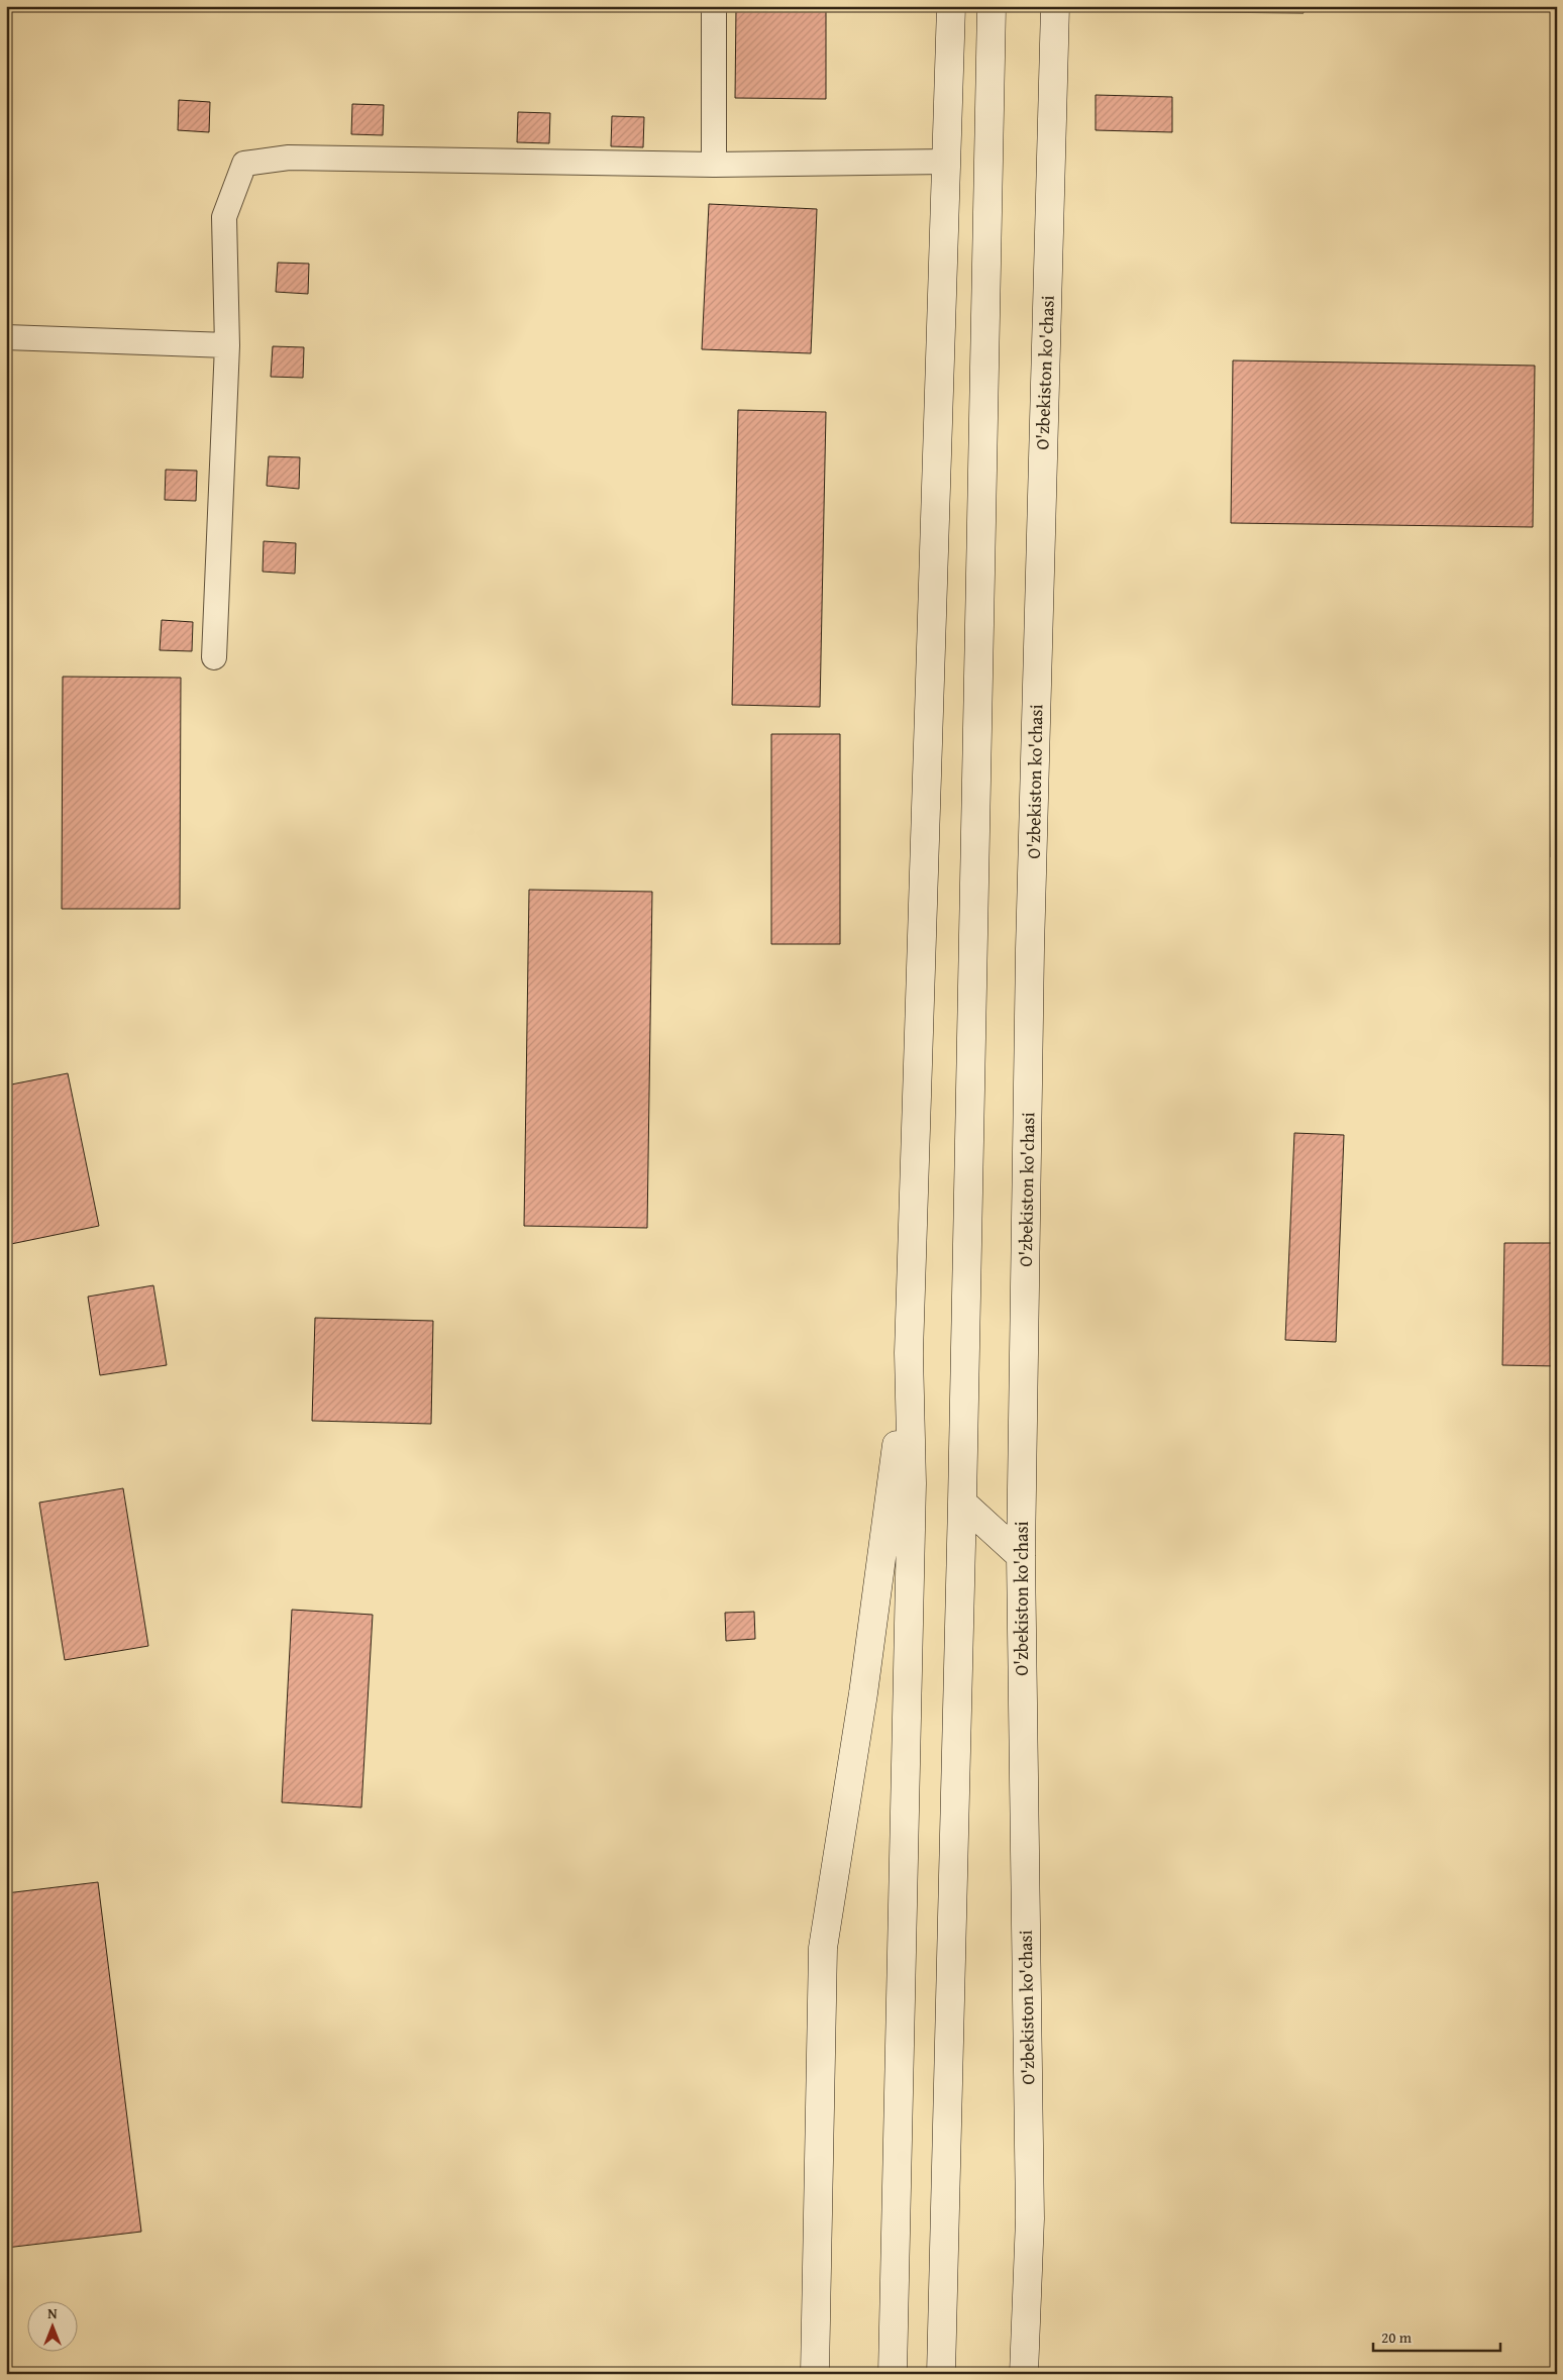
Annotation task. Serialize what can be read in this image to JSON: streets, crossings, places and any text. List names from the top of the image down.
{
  "streets": {
    "main road": ["O'zbekiston ko'chasi"]
  },
  "scale_bar": "20 m",
  "north": "top"
}
